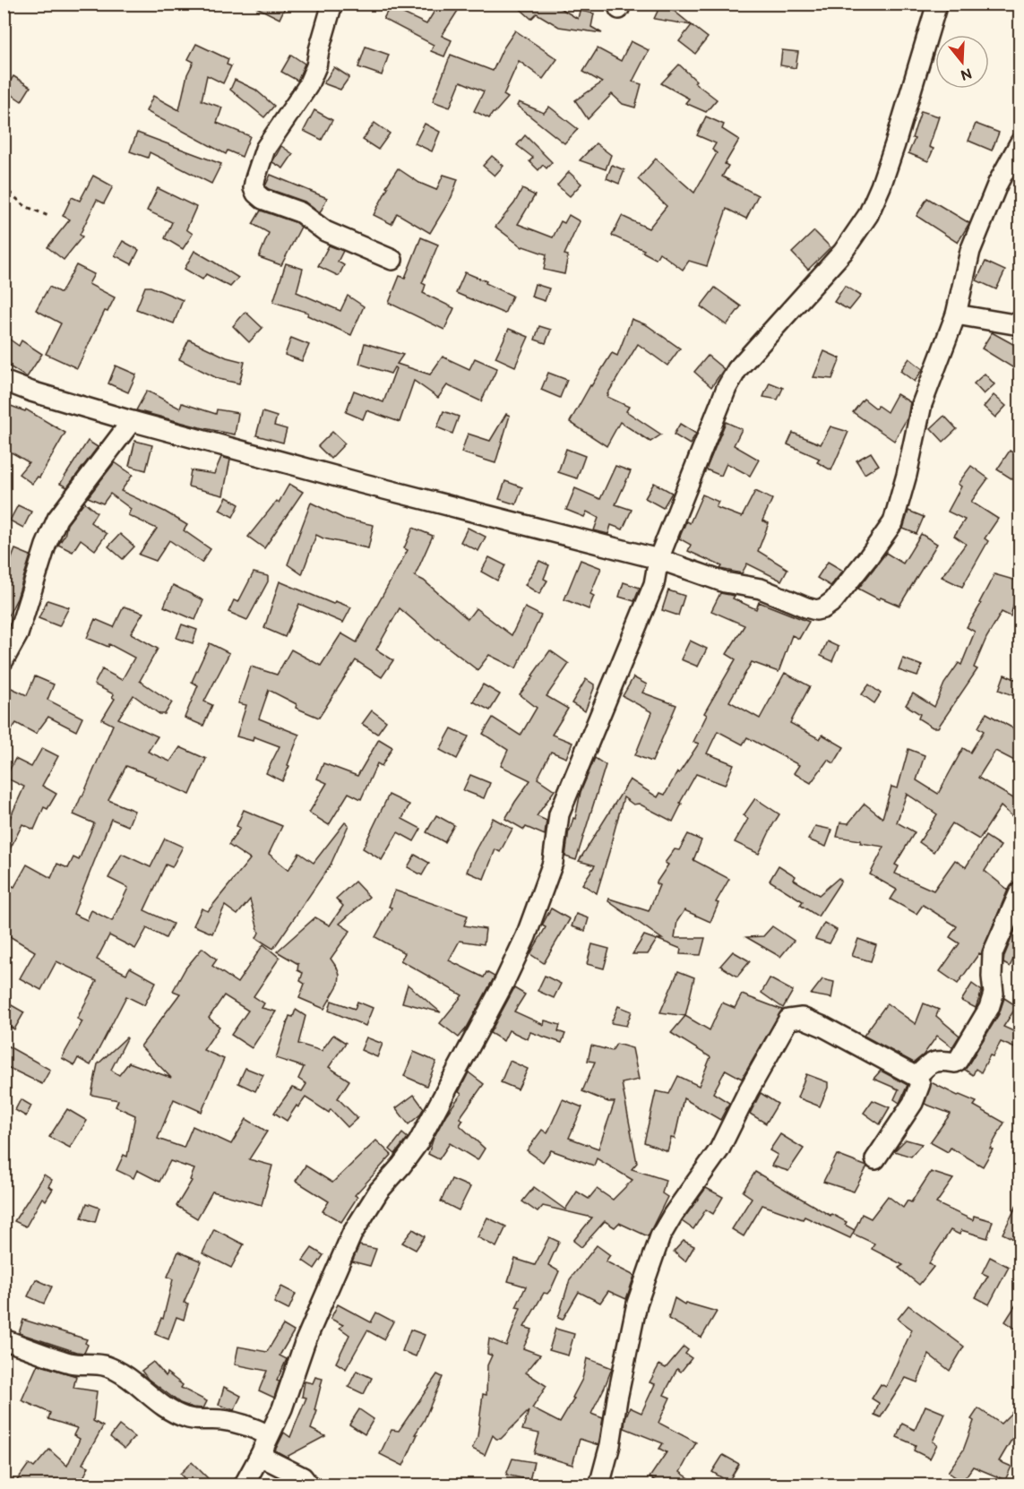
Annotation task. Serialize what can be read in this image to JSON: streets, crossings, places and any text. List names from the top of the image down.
{
  "north": "bottom"
}
